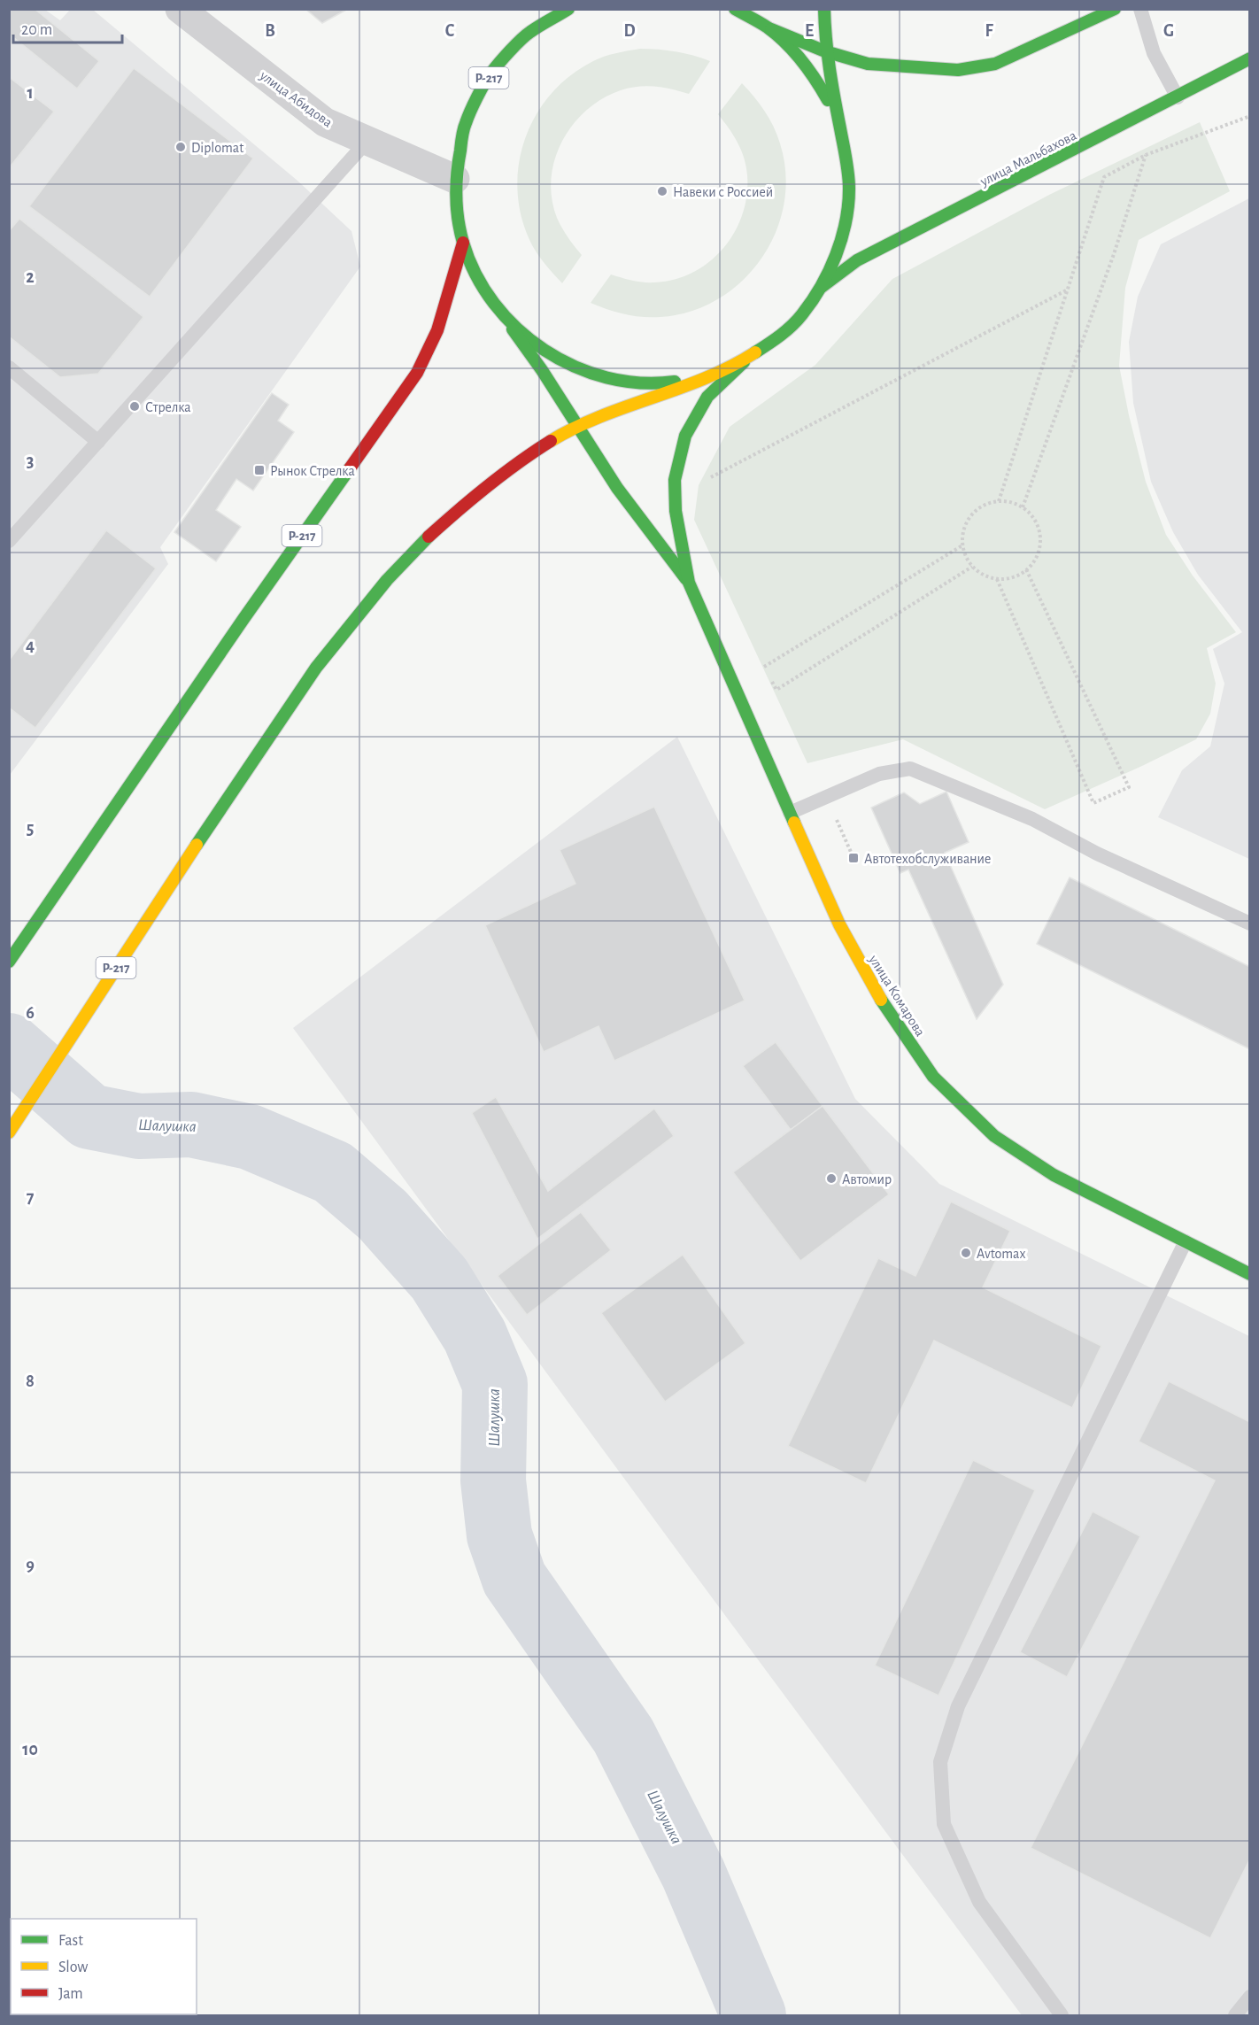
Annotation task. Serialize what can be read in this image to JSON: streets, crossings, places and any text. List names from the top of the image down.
{
  "streets": {
    "main road": ["Р-217", "улица Мальбахова", "улица Комарова"],
    "street": ["улица Абидова"]
  },
  "crossings": [
    ["Р-217", "улица Абидова"]
  ],
  "water": ["Шалушка"],
  "places": {
    "other": [
      "Diplomat",
      "Навеки с Россией",
      "Стрелка",
      "Автомир",
      "Avtomax"
    ],
    "transit": ["Рынок Стрелка", "Автотехобслуживание"]
  },
  "legend": ["Fast", "Slow", "Jam"],
  "scale_bar": "20 m",
  "grid": {
    "columns": [
      "B",
      "C",
      "D",
      "E",
      "F",
      "G"
    ],
    "rows": [
      "1",
      "2",
      "3",
      "4",
      "5",
      "6",
      "7",
      "8",
      "9",
      "10"
    ]
  }
}
